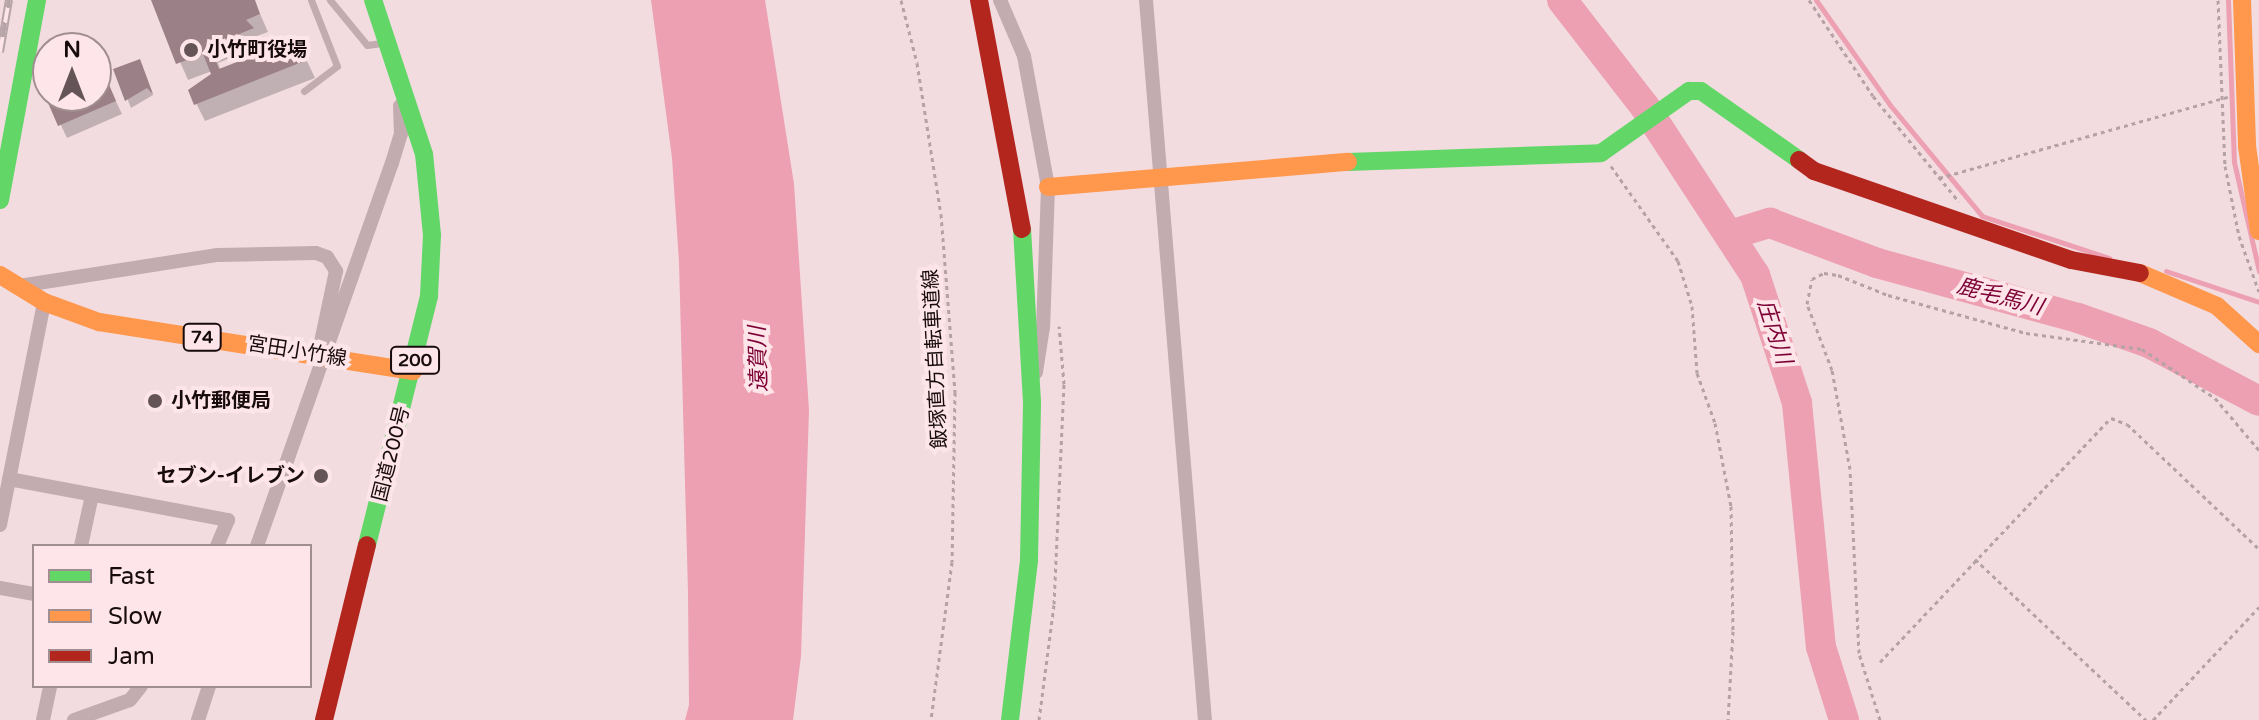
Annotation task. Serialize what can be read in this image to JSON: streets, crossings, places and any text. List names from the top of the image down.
{
  "streets": {
    "main road": [
      "74",
      "宮田小竹線",
      "200",
      "国道200号"
    ],
    "path": ["飯塚直方自転車道線"]
  },
  "crossings": [
    ["宮田小竹線", "国道200号"]
  ],
  "water": ["鹿毛馬川", "庄内川", "遠賀川"],
  "places": ["小竹町役場", "小竹郵便局", "セブン-イレブン"],
  "legend": ["Fast", "Slow", "Jam"],
  "north": "top"
}
